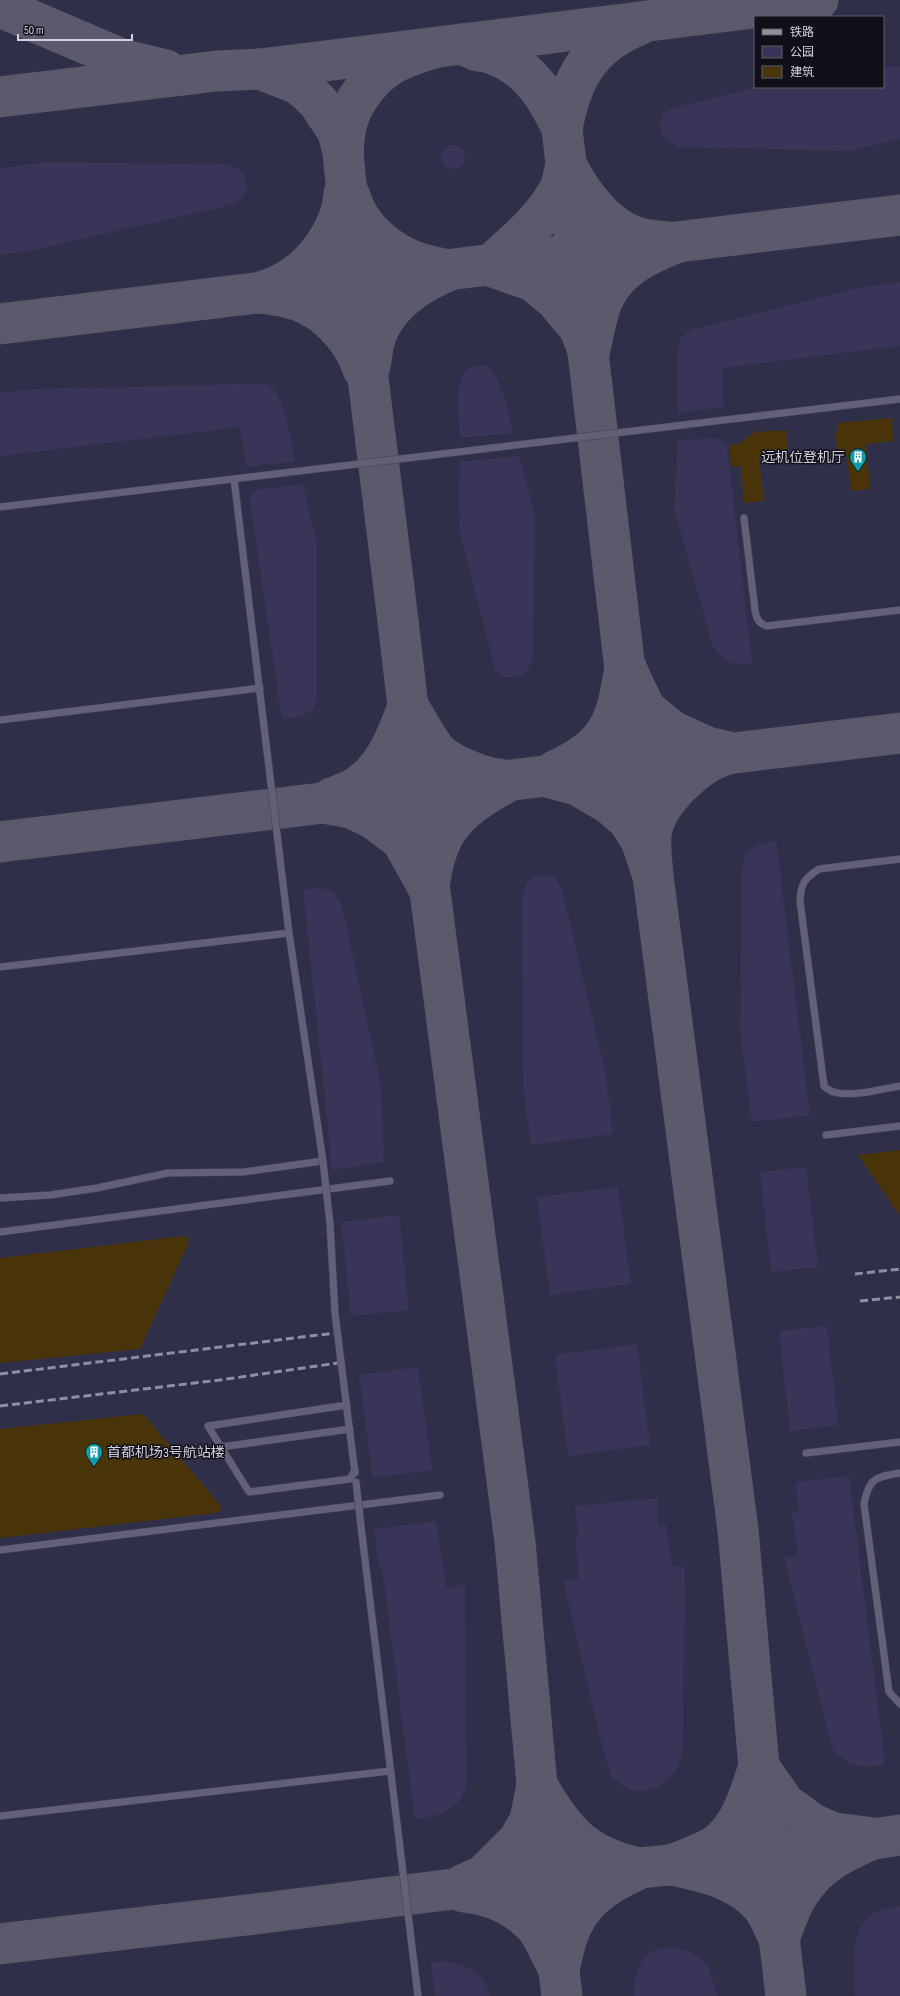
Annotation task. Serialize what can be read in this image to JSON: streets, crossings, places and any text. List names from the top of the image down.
{
  "places": {
    "building": ["远机位登机厅", "首都机场3号航站楼"]
  },
  "legend": ["铁路", "公园", "建筑"],
  "scale_bar": "50 m"
}
